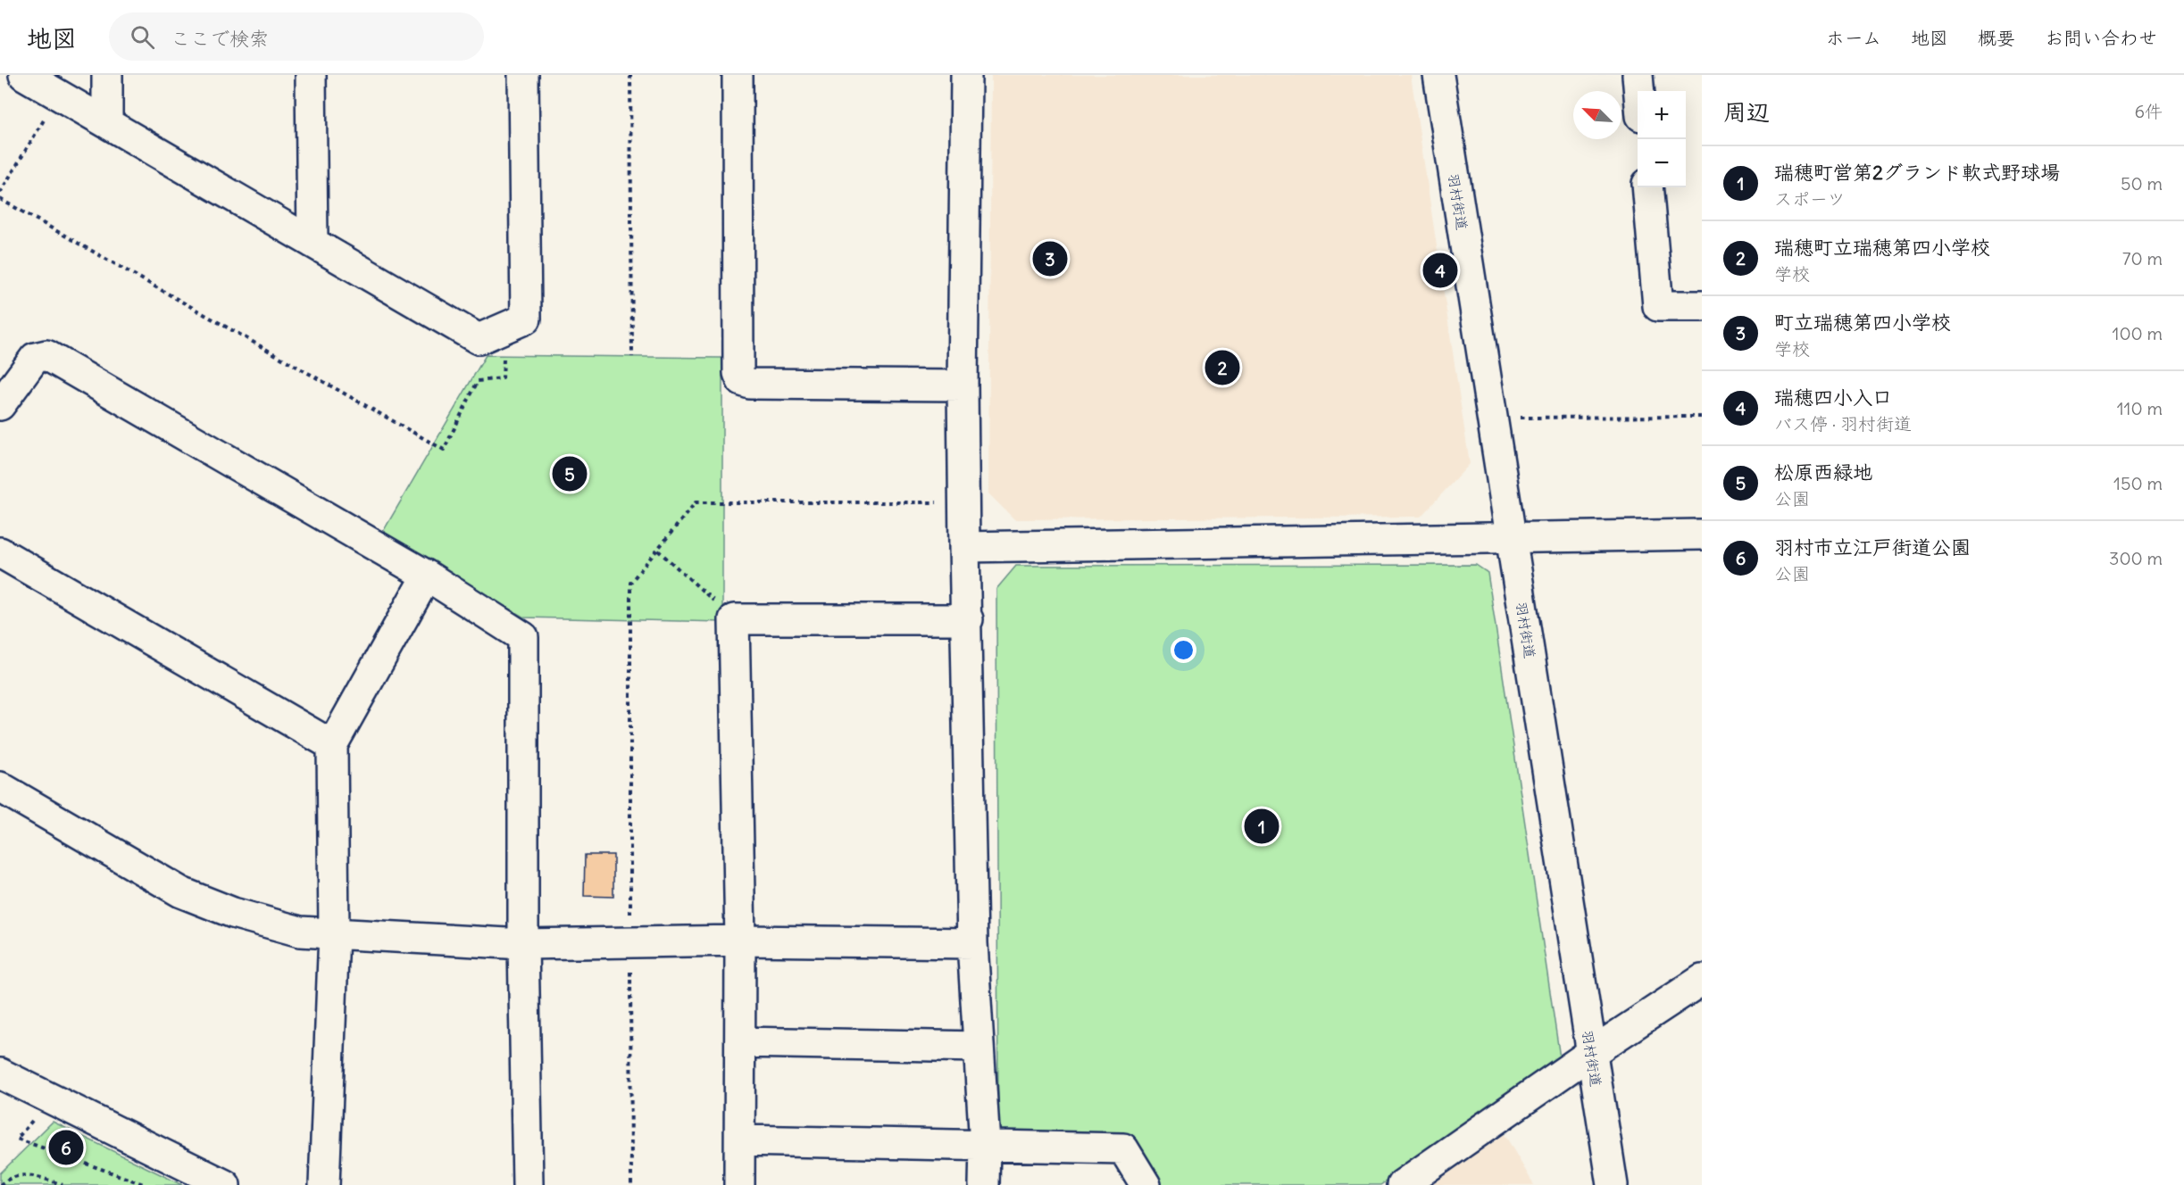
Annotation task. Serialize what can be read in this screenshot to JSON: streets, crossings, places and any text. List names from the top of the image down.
{
  "streets": {
    "street": ["羽村街道"]
  },
  "north": "top left",
  "page": {
    "header": "地図",
    "search": "ここで検索",
    "nav": [
      "ホーム",
      "地図",
      "概要",
      "お問い合わせ"
    ],
    "heading": ["周辺", "6件"],
    "map_buttons": ["+", "−"],
    "list": [
      {
        "mark": "1",
        "name": "瑞穂町営第2グランド軟式野球場",
        "note": "スポーツ",
        "value": "50 m"
      },
      {
        "mark": "2",
        "name": "瑞穂町立瑞穂第四小学校",
        "note": "学校",
        "value": "70 m"
      },
      {
        "mark": "3",
        "name": "町立瑞穂第四小学校",
        "note": "学校",
        "value": "100 m"
      },
      {
        "mark": "4",
        "name": "瑞穂四小入口",
        "note": "バス停 · 羽村街道",
        "value": "110 m"
      },
      {
        "mark": "5",
        "name": "松原西緑地",
        "note": "公園",
        "value": "150 m"
      },
      {
        "mark": "6",
        "name": "羽村市立江戸街道公園",
        "note": "公園",
        "value": "300 m"
      }
    ],
    "pins": [
      "3",
      "4",
      "2",
      "5",
      "1",
      "6"
    ]
  }
}
